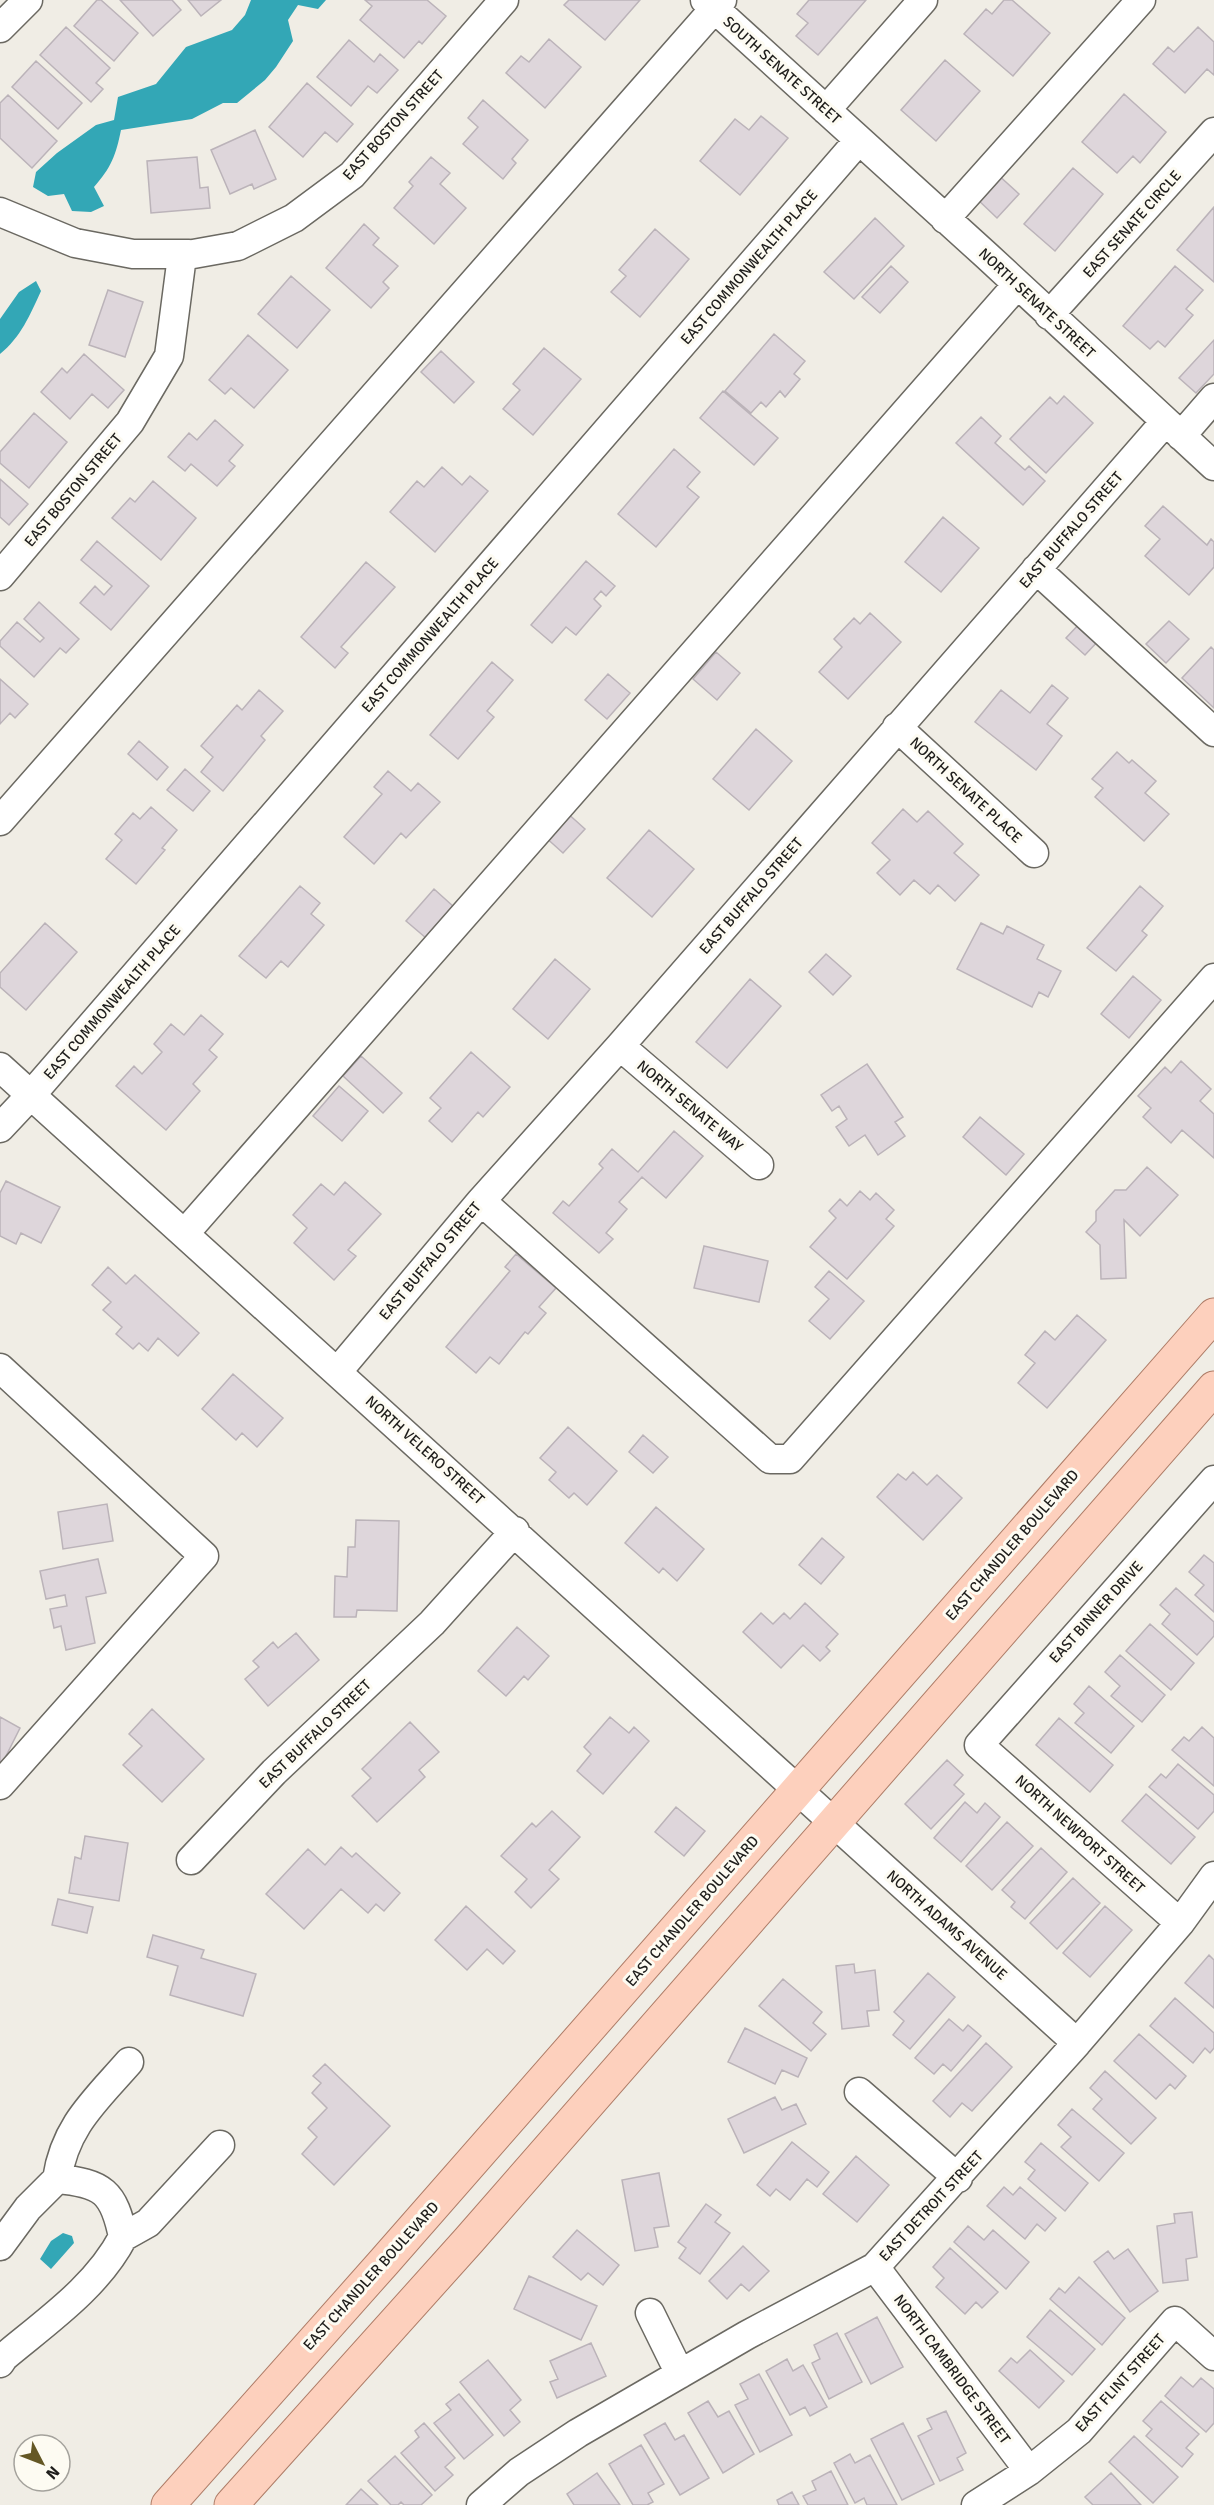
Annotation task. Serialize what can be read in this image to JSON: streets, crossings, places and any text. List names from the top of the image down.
{
  "streets": {
    "main road": ["EAST CHANDLER BOULEVARD"],
    "street": [
      "SOUTH SENATE STREET",
      "EAST BOSTON STREET",
      "EAST SENATE CIRCLE",
      "EAST COMMONWEALTH PLACE",
      "NORTH SENATE STREET",
      "EAST BUFFALO STREET",
      "NORTH SENATE PLACE",
      "NORTH SENATE WAY",
      "NORTH VELERO STREET",
      "EAST BINNER DRIVE",
      "NORTH NEWPORT STREET",
      "NORTH ADAMS AVENUE",
      "EAST DETROIT STREET",
      "NORTH CAMBRIDGE STREET",
      "EAST FLINT STREET"
    ]
  },
  "crossings": [
    ["SOUTH SENATE STREET", "EAST COMMONWEALTH PLACE"],
    ["SOUTH SENATE STREET", "NORTH SENATE STREET"],
    ["EAST SENATE CIRCLE", "NORTH SENATE STREET"],
    ["EAST COMMONWEALTH PLACE", "NORTH SENATE STREET"],
    ["EAST COMMONWEALTH PLACE", "NORTH VELERO STREET"],
    ["NORTH SENATE STREET", "EAST BUFFALO STREET"],
    ["EAST BUFFALO STREET", "NORTH SENATE PLACE"],
    ["EAST BUFFALO STREET", "NORTH SENATE WAY"],
    ["EAST BUFFALO STREET", "NORTH VELERO STREET"],
    ["NORTH VELERO STREET", "EAST CHANDLER BOULEVARD"],
    ["NORTH VELERO STREET", "NORTH ADAMS AVENUE"],
    ["EAST CHANDLER BOULEVARD", "NORTH ADAMS AVENUE"],
    ["EAST BINNER DRIVE", "NORTH NEWPORT STREET"],
    ["NORTH NEWPORT STREET", "EAST DETROIT STREET"],
    ["NORTH ADAMS AVENUE", "EAST DETROIT STREET"],
    ["EAST DETROIT STREET", "NORTH CAMBRIDGE STREET"],
    ["NORTH CAMBRIDGE STREET", "EAST FLINT STREET"]
  ],
  "north": "bottom right"
}
